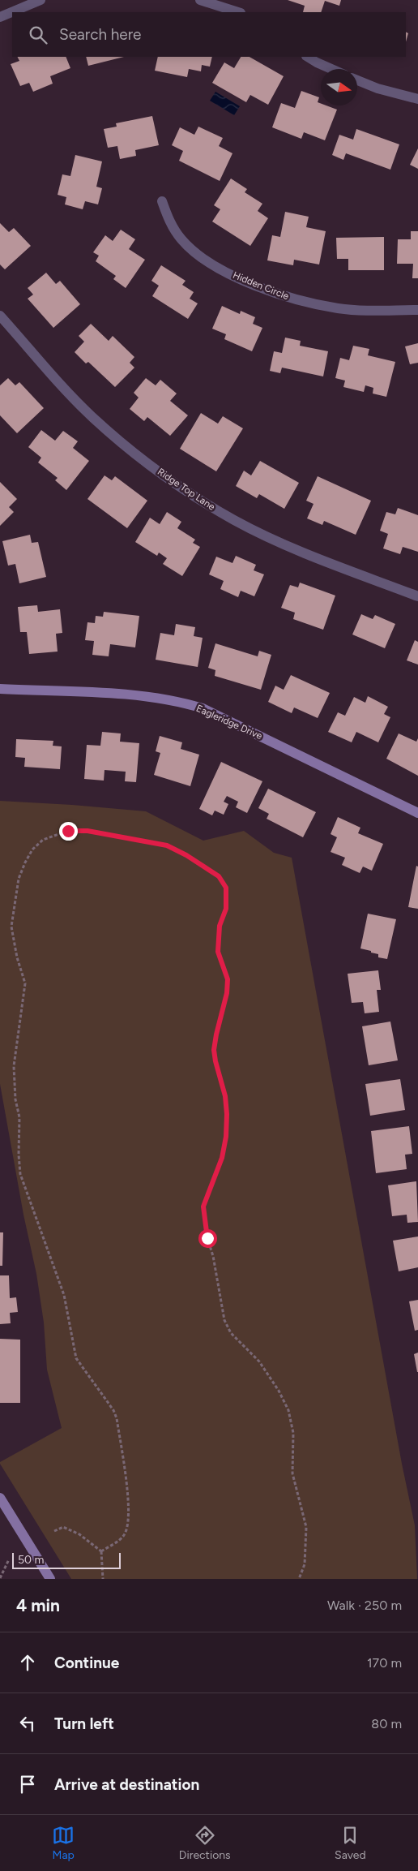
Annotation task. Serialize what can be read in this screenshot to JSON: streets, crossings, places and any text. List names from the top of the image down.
{
  "streets": {
    "main road": ["Eagleridge Drive"],
    "street": ["Hidden Circle", "Ridge Top Lane"]
  },
  "scale_bar": "50 m",
  "north": "right",
  "page": {
    "search": "Search here",
    "scale": "50 m",
    "heading": ["4 min", "Walk · 250 m"],
    "list": [
      ["Continue", "170 m"],
      ["Turn left", "80 m"],
      "Arrive at destination"
    ],
    "nav": ["Map", "Directions", "Saved"]
  }
}
